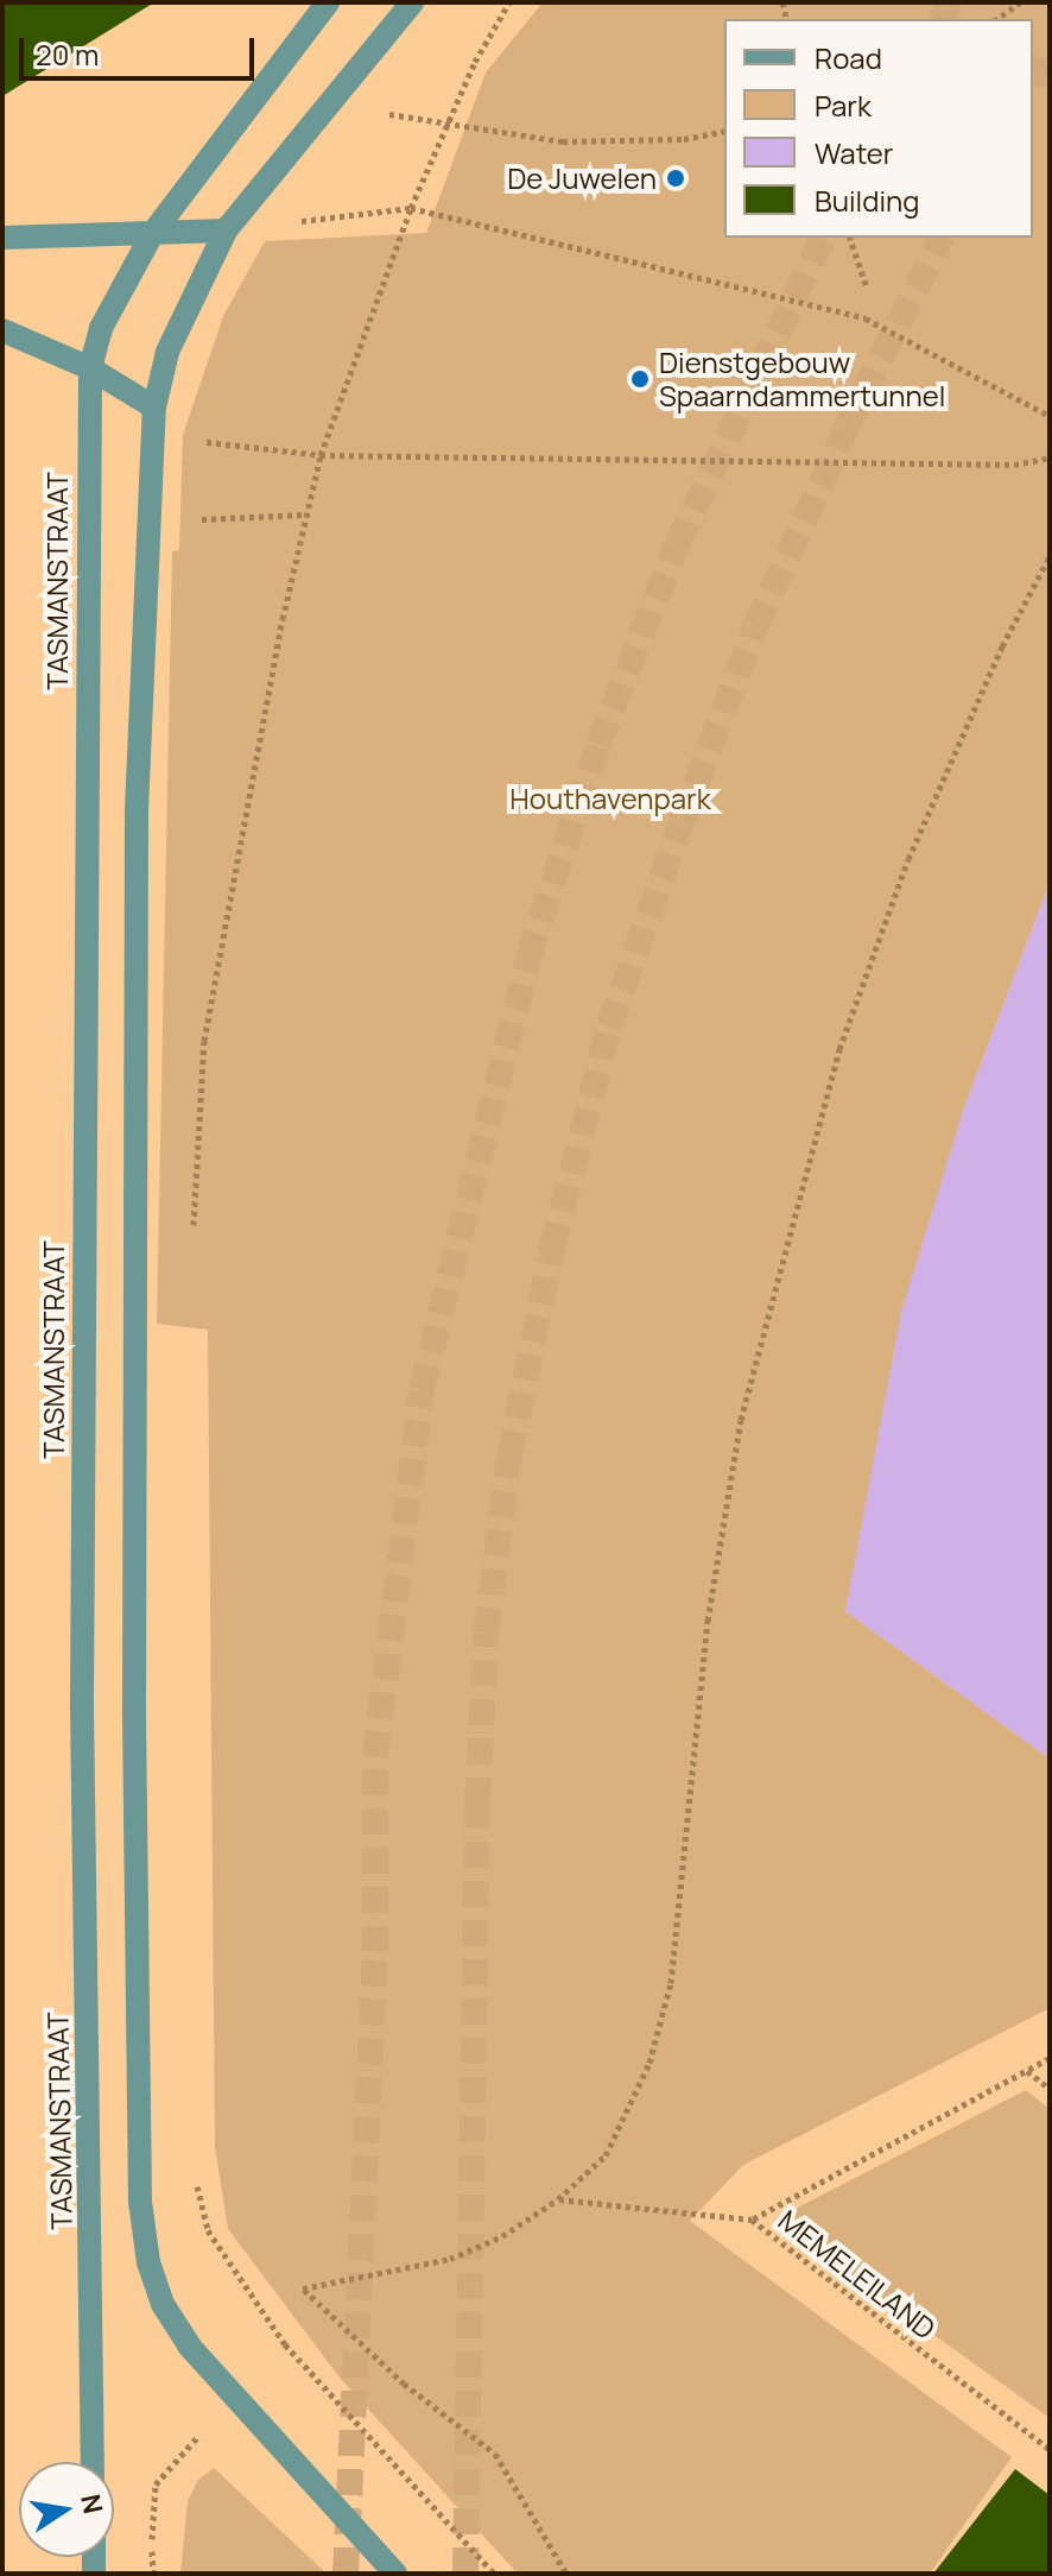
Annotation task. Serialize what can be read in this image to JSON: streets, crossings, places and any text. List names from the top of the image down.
{
  "streets": {
    "street": ["TASMANSTRAAT"],
    "path": ["MEMELEILAND"]
  },
  "parks": ["Houthavenpark"],
  "places": ["De Juwelen", "Dienstgebouw Spaarndammertunnel"],
  "legend": [
    "Road",
    "Park",
    "Water",
    "Building"
  ],
  "scale_bar": "20 m",
  "north": "right"
}
